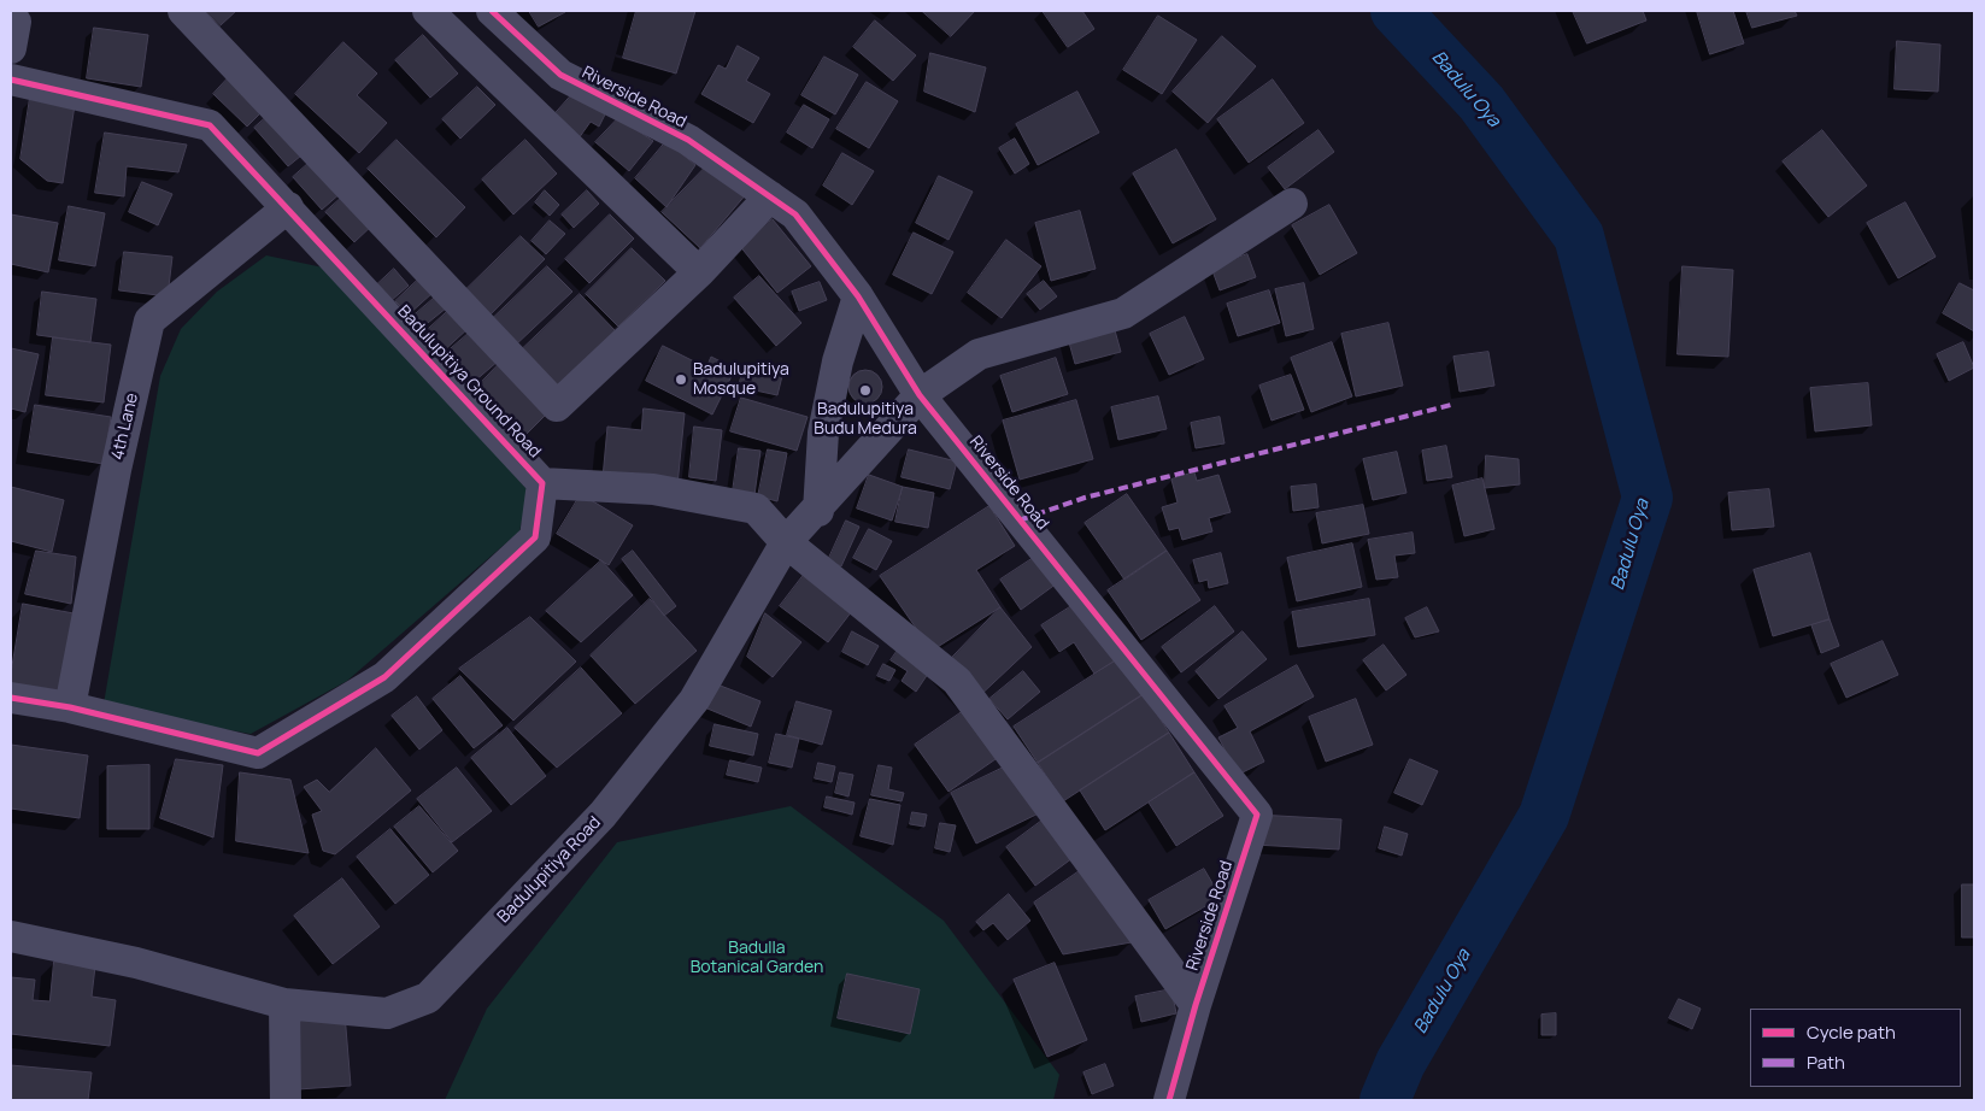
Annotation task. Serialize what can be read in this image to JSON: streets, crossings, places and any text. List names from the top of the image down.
{
  "streets": {
    "street": [
      "Riverside Road",
      "Badulupitiya Ground Road",
      "4th Lane",
      "Badulupitiya Road"
    ]
  },
  "crossings": [
    ["Riverside Road", "Badulupitiya Road"],
    ["Badulupitiya Ground Road", "4th Lane"]
  ],
  "water": ["Badulu Oya"],
  "parks": ["Badulla Botanical Garden"],
  "places": ["Badulupitiya Mosque", "Badulupitiya Budu Medura"],
  "legend": ["Cycle path", "Path"]
}
